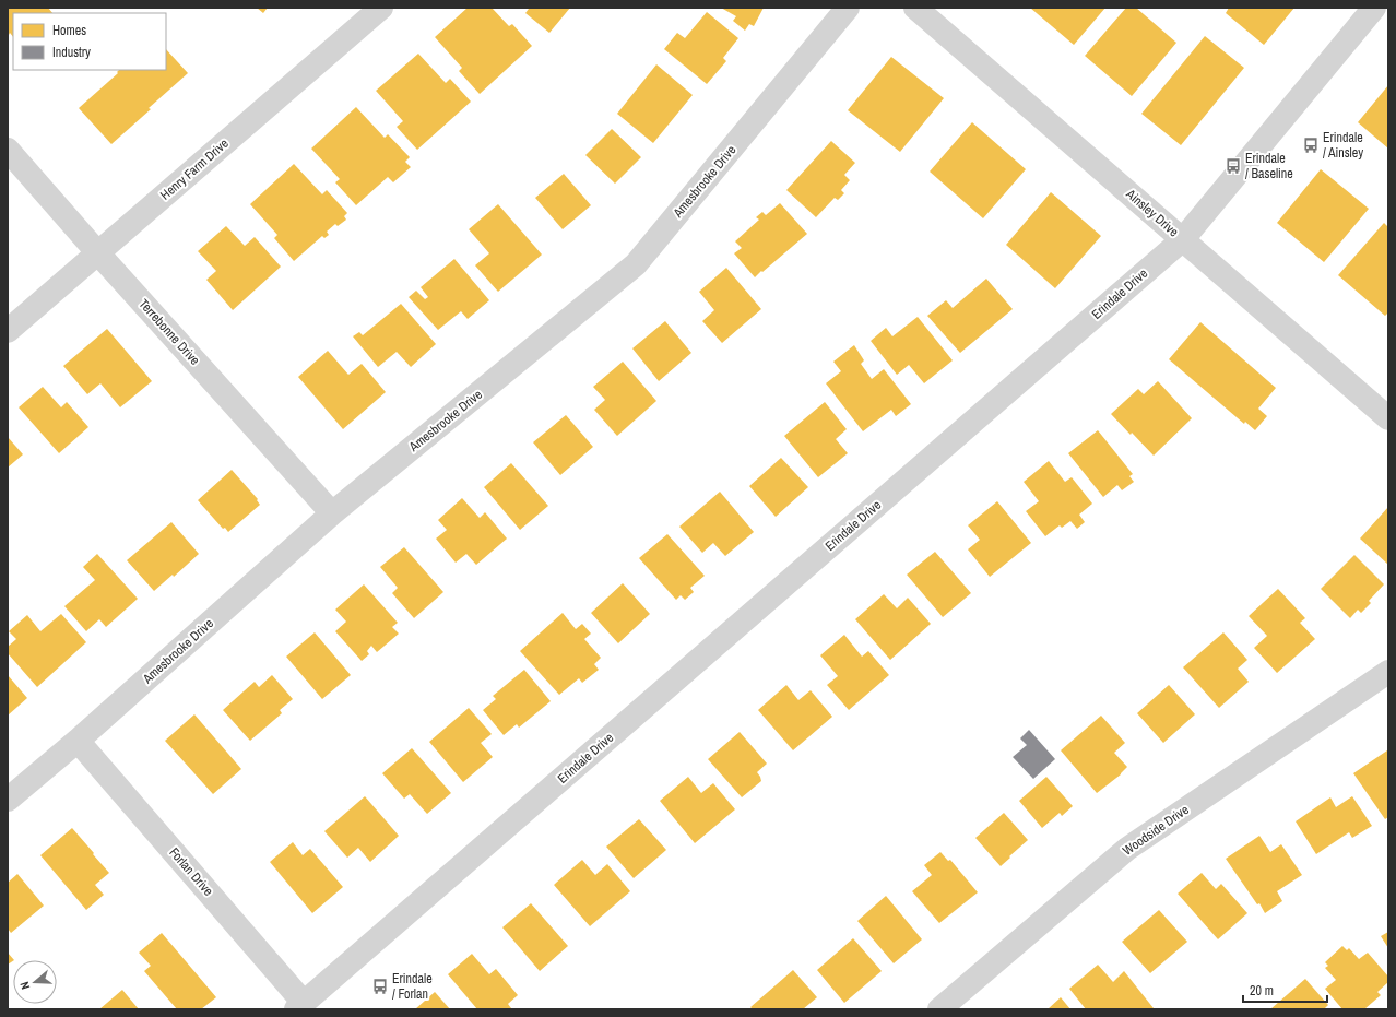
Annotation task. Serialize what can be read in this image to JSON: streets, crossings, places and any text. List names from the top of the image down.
{
  "streets": {
    "street": [
      "Henry Farm Drive",
      "Amesbrooke Drive",
      "Ainsley Drive",
      "Erindale Drive",
      "Terrebonne Drive",
      "Woodside Drive",
      "Forlan Drive"
    ]
  },
  "crossings": [
    ["Henry Farm Drive", "Terrebonne Drive"],
    ["Amesbrooke Drive", "Terrebonne Drive"],
    ["Amesbrooke Drive", "Forlan Drive"],
    ["Ainsley Drive", "Erindale Drive"],
    ["Erindale Drive", "Forlan Drive"]
  ],
  "places": {
    "bus stop": ["Erindale / Ainsley", "Erindale / Baseline", "Erindale / Forlan"]
  },
  "legend": ["Homes", "Industry"],
  "scale_bar": "20 m",
  "north": "left"
}
